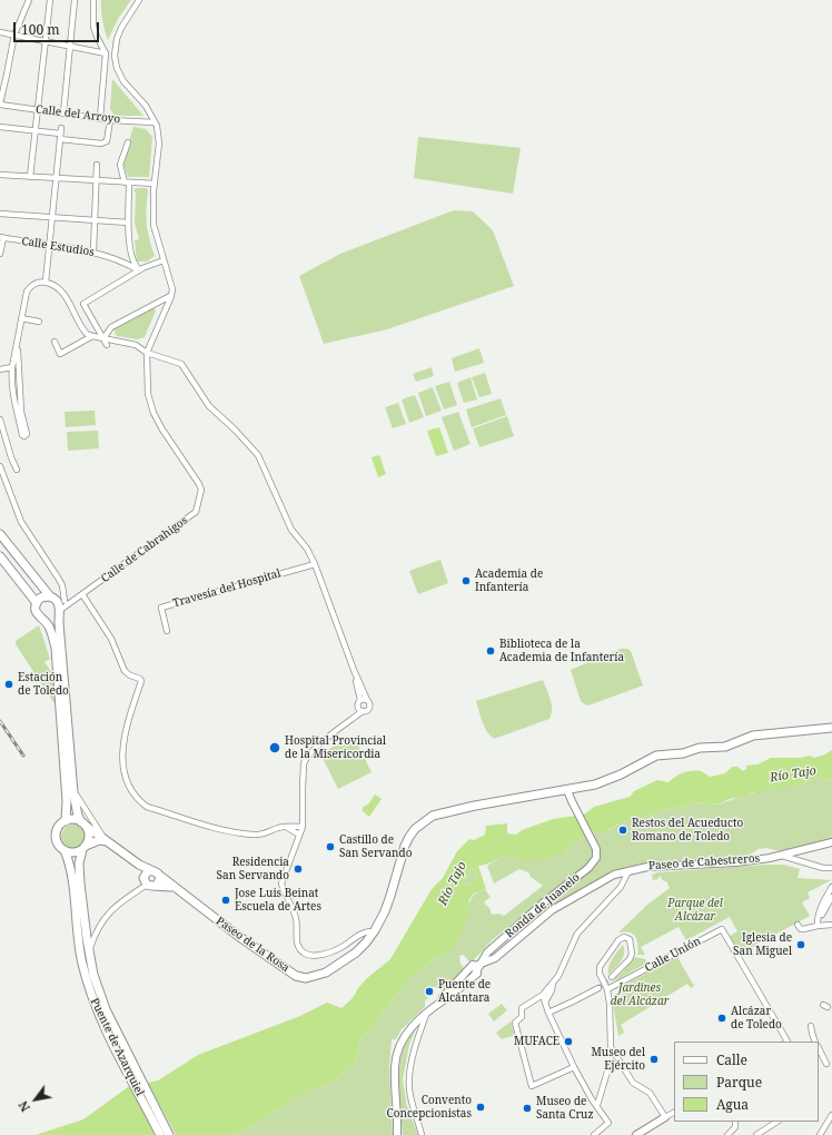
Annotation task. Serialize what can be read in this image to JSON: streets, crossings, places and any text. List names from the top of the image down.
{
  "streets": {
    "main road": ["Paseo de la Rosa", "Puente de Azarquiel"],
    "street": [
      "Calle del Arroyo",
      "Calle Estudios",
      "Calle de Cabrahigos",
      "Travesía del Hospital",
      "Paseo de Cabestreros",
      "Ronda de Juanelo",
      "Calle Unión"
    ]
  },
  "crossings": [
    ["Calle de Cabrahigos", "Paseo de la Rosa"],
    ["Paseo de Cabestreros", "Ronda de Juanelo"],
    ["Ronda de Juanelo", "Paseo de la Rosa"],
    ["Paseo de la Rosa", "Puente de Azarquiel"]
  ],
  "water": ["Río Tajo"],
  "parks": ["Parque del Alcázar", "Jardines del Alcázar"],
  "places": [
    "Academia de Infantería",
    "Biblioteca de la Academia de Infantería",
    "Estación de Toledo",
    "Hospital Provincial de la Misericordia",
    "Restos del Acueducto Romano de Toledo",
    "Castillo de San Servando",
    "Residencia San Servando",
    "Jose Luis Beinat Escuela de Artes",
    "Iglesia de San Miguel",
    "Puente de Alcántara",
    "Alcázar de Toledo",
    "MUFACE",
    "Museo del Ejército",
    "Convento Concepcionistas",
    "Museo de Santa Cruz"
  ],
  "legend": ["Calle", "Parque", "Agua"],
  "scale_bar": "100 m",
  "north": "bottom left"
}
